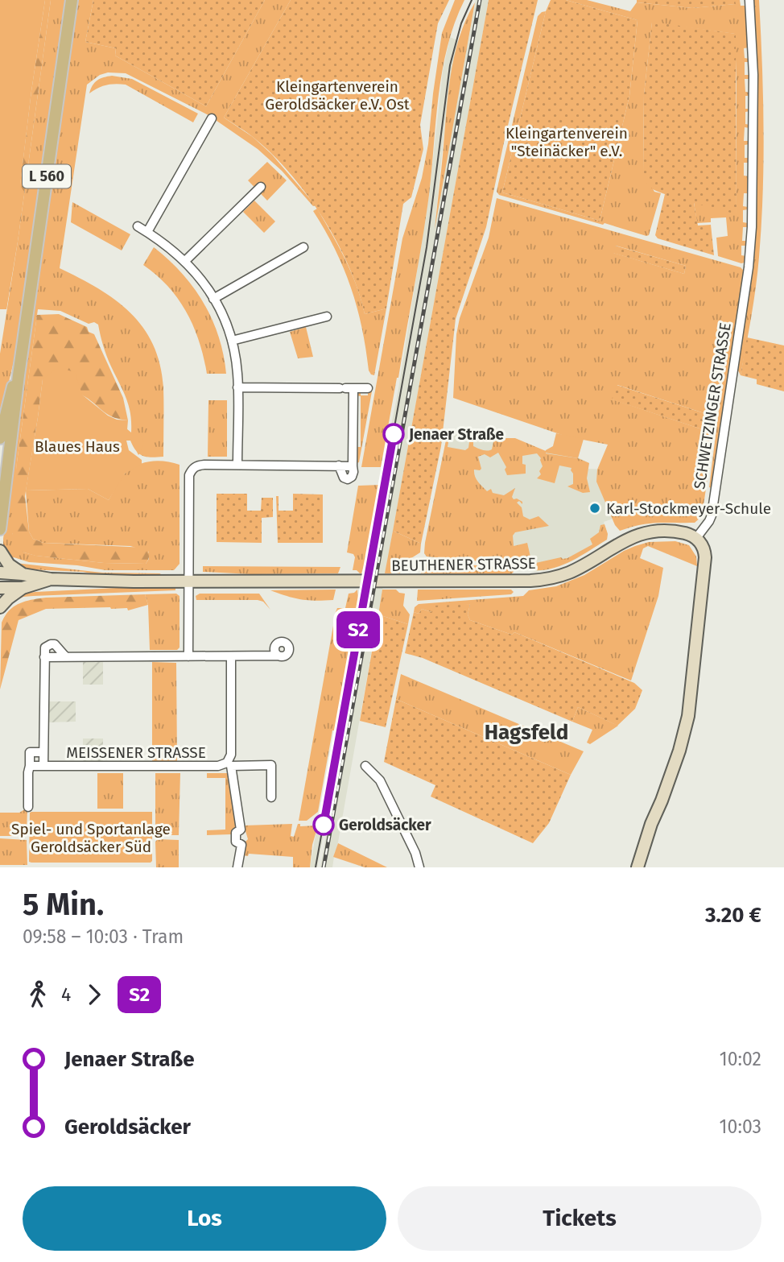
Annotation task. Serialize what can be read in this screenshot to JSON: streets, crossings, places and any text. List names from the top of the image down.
{
  "streets": {
    "main road": ["L 560", "BEUTHENER STRASSE"],
    "street": ["SCHWETZINGER STRASSE", "MEISSENER STRASSE"]
  },
  "crossings": [
    ["SCHWETZINGER STRASSE", "BEUTHENER STRASSE"]
  ],
  "districts": ["Hagsfeld"],
  "parks": [
    "Kleingartenverein Geroldsäcker e.V. Ost",
    "Kleingartenverein \"Steinäcker\" e.V.",
    "Blaues Haus",
    "Spiel- und Sportanlage Geroldsäcker Süd"
  ],
  "places": ["Jenaer Straße", "Karl-Stockmeyer-Schule", "Geroldsäcker"],
  "lines": ["tram line S2"],
  "page": {
    "on_map": "S2",
    "heading": ["5 Min.", "09:58 – 10:03 · Tram", "3.20 €"],
    "legs": ["4", "S2"],
    "list": [
      {
        "name": "Jenaer Straße",
        "value": "10:02"
      },
      {
        "name": "Geroldsäcker",
        "value": "10:03"
      }
    ],
    "buttons": ["Los", "Tickets"]
  }
}
